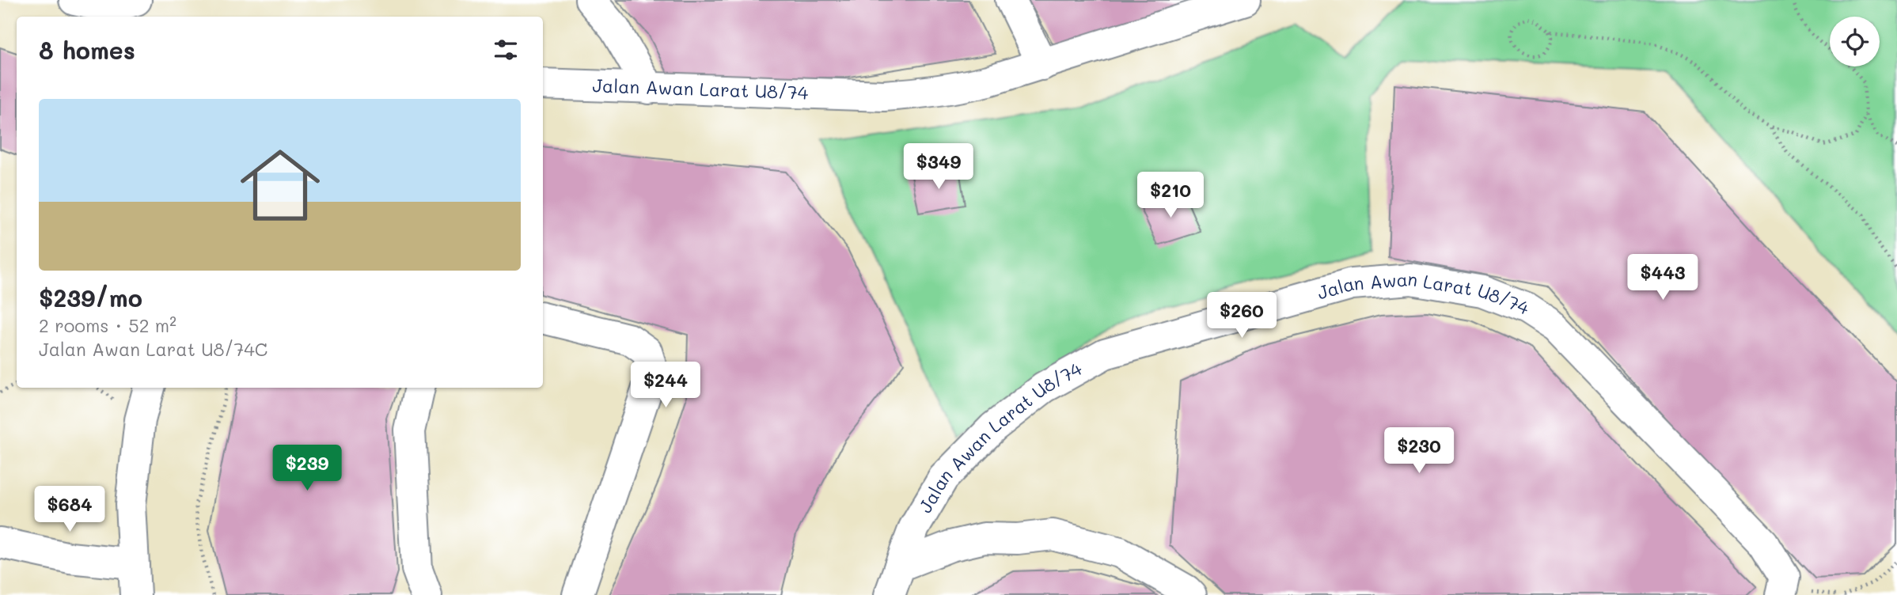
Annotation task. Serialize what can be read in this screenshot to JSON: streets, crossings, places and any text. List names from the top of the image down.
{
  "streets": {
    "street": ["Jalan Awan Larat U8/74"]
  },
  "page": {
    "heading": "8 homes",
    "list": [
      {
        "name": "$239/mo",
        "note": "2 rooms · 52 m² · Jalan Awan Larat U8/74C"
      }
    ],
    "price": [
      "$349",
      "$210",
      "$443",
      "$260",
      "$244",
      "$230",
      "$239",
      "$684"
    ]
  }
}
